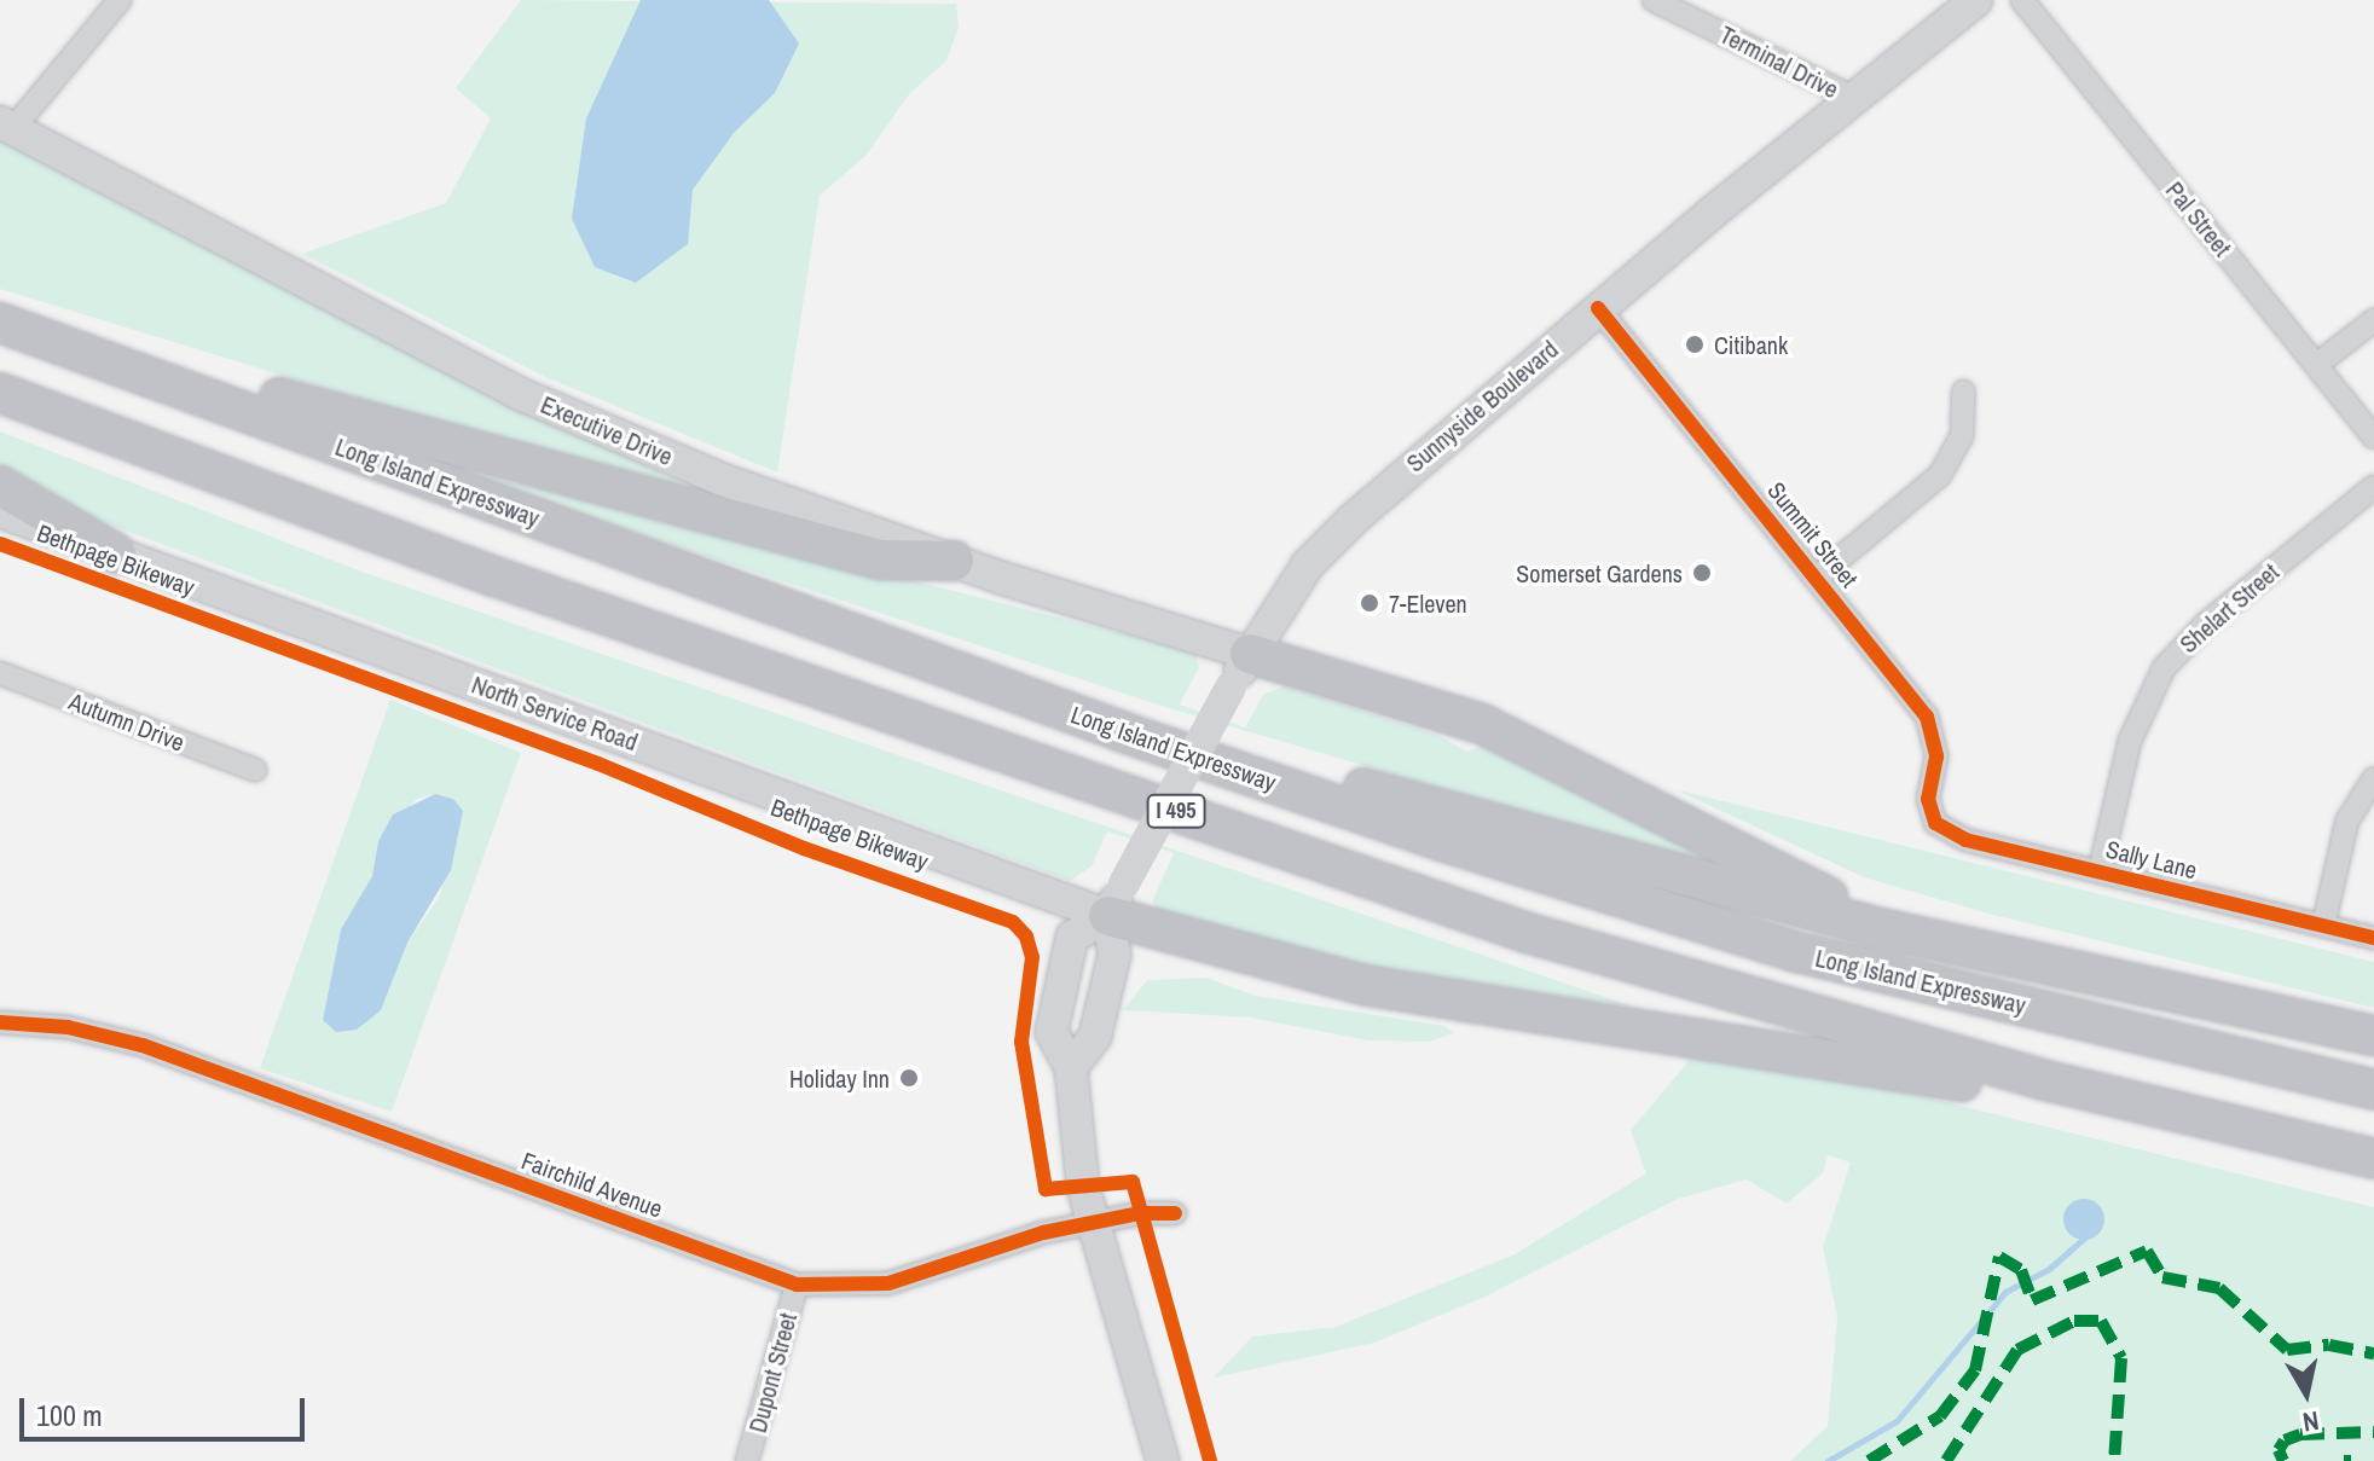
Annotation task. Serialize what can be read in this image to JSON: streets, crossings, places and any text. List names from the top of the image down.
{
  "streets": {
    "highway": ["Long Island Expressway", "I 495"],
    "main road": ["Sunnyside Boulevard", "Executive Drive", "North Service Road"],
    "street": [
      "Terminal Drive",
      "Pal Street",
      "Summit Street",
      "Shelart Street",
      "Autumn Drive",
      "Sally Lane",
      "Fairchild Avenue",
      "Dupont Street"
    ],
    "cycle path": ["Bethpage Bikeway"]
  },
  "crossings": [
    ["Terminal Drive", "Sunnyside Boulevard"],
    ["Sunnyside Boulevard", "Executive Drive"],
    ["Sunnyside Boulevard", "Summit Street"],
    ["Sunnyside Boulevard", "North Service Road"],
    ["Sunnyside Boulevard", "Fairchild Avenue"],
    ["Summit Street", "Sally Lane"],
    ["Shelart Street", "Sally Lane"],
    ["Fairchild Avenue", "Dupont Street"]
  ],
  "places": [
    "Citibank",
    "Somerset Gardens",
    "7-Eleven",
    "Holiday Inn"
  ],
  "scale_bar": "100 m",
  "north": "bottom"
}
